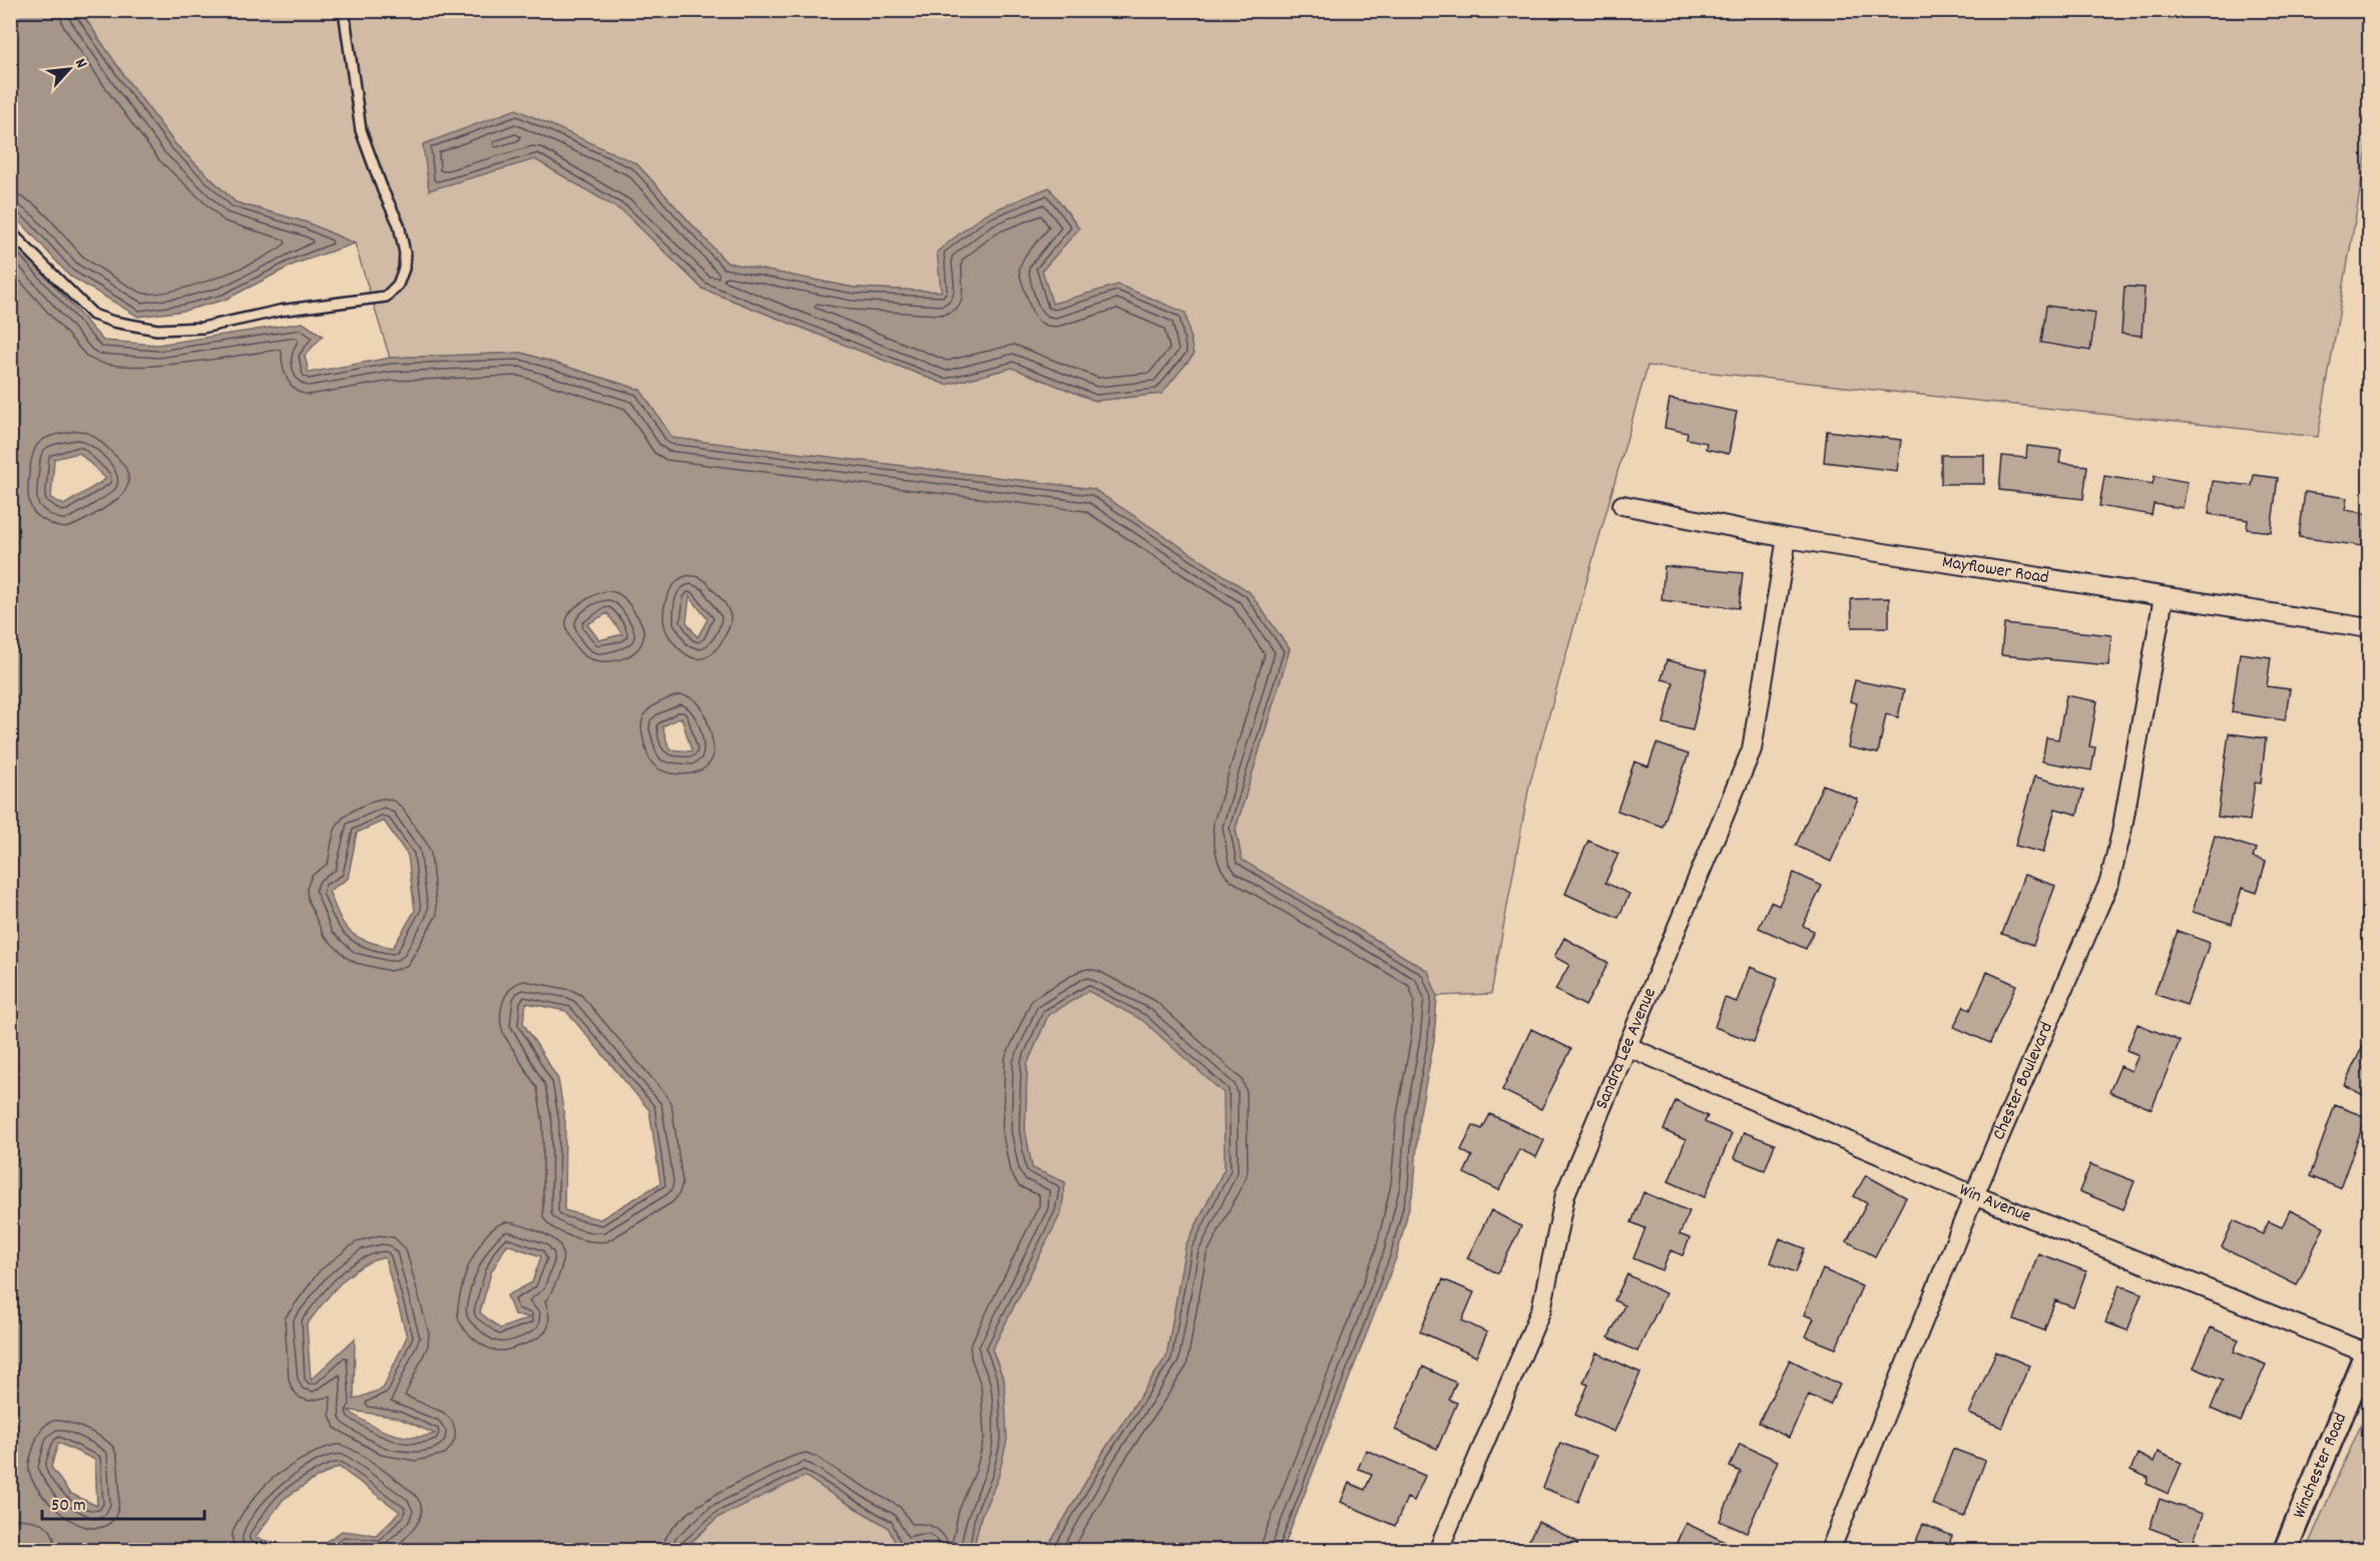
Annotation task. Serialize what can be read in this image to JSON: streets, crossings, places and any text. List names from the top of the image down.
{
  "streets": {
    "street": [
      "Mayflower Road",
      "Sandra Lee Avenue",
      "Chester Boulevard",
      "Win Avenue",
      "Winchester Road"
    ]
  },
  "crossings": [
    ["Mayflower Road", "Sandra Lee Avenue"],
    ["Mayflower Road", "Chester Boulevard"],
    ["Sandra Lee Avenue", "Win Avenue"],
    ["Chester Boulevard", "Win Avenue"],
    ["Win Avenue", "Winchester Road"]
  ],
  "scale_bar": "50 m",
  "north": "top right"
}
